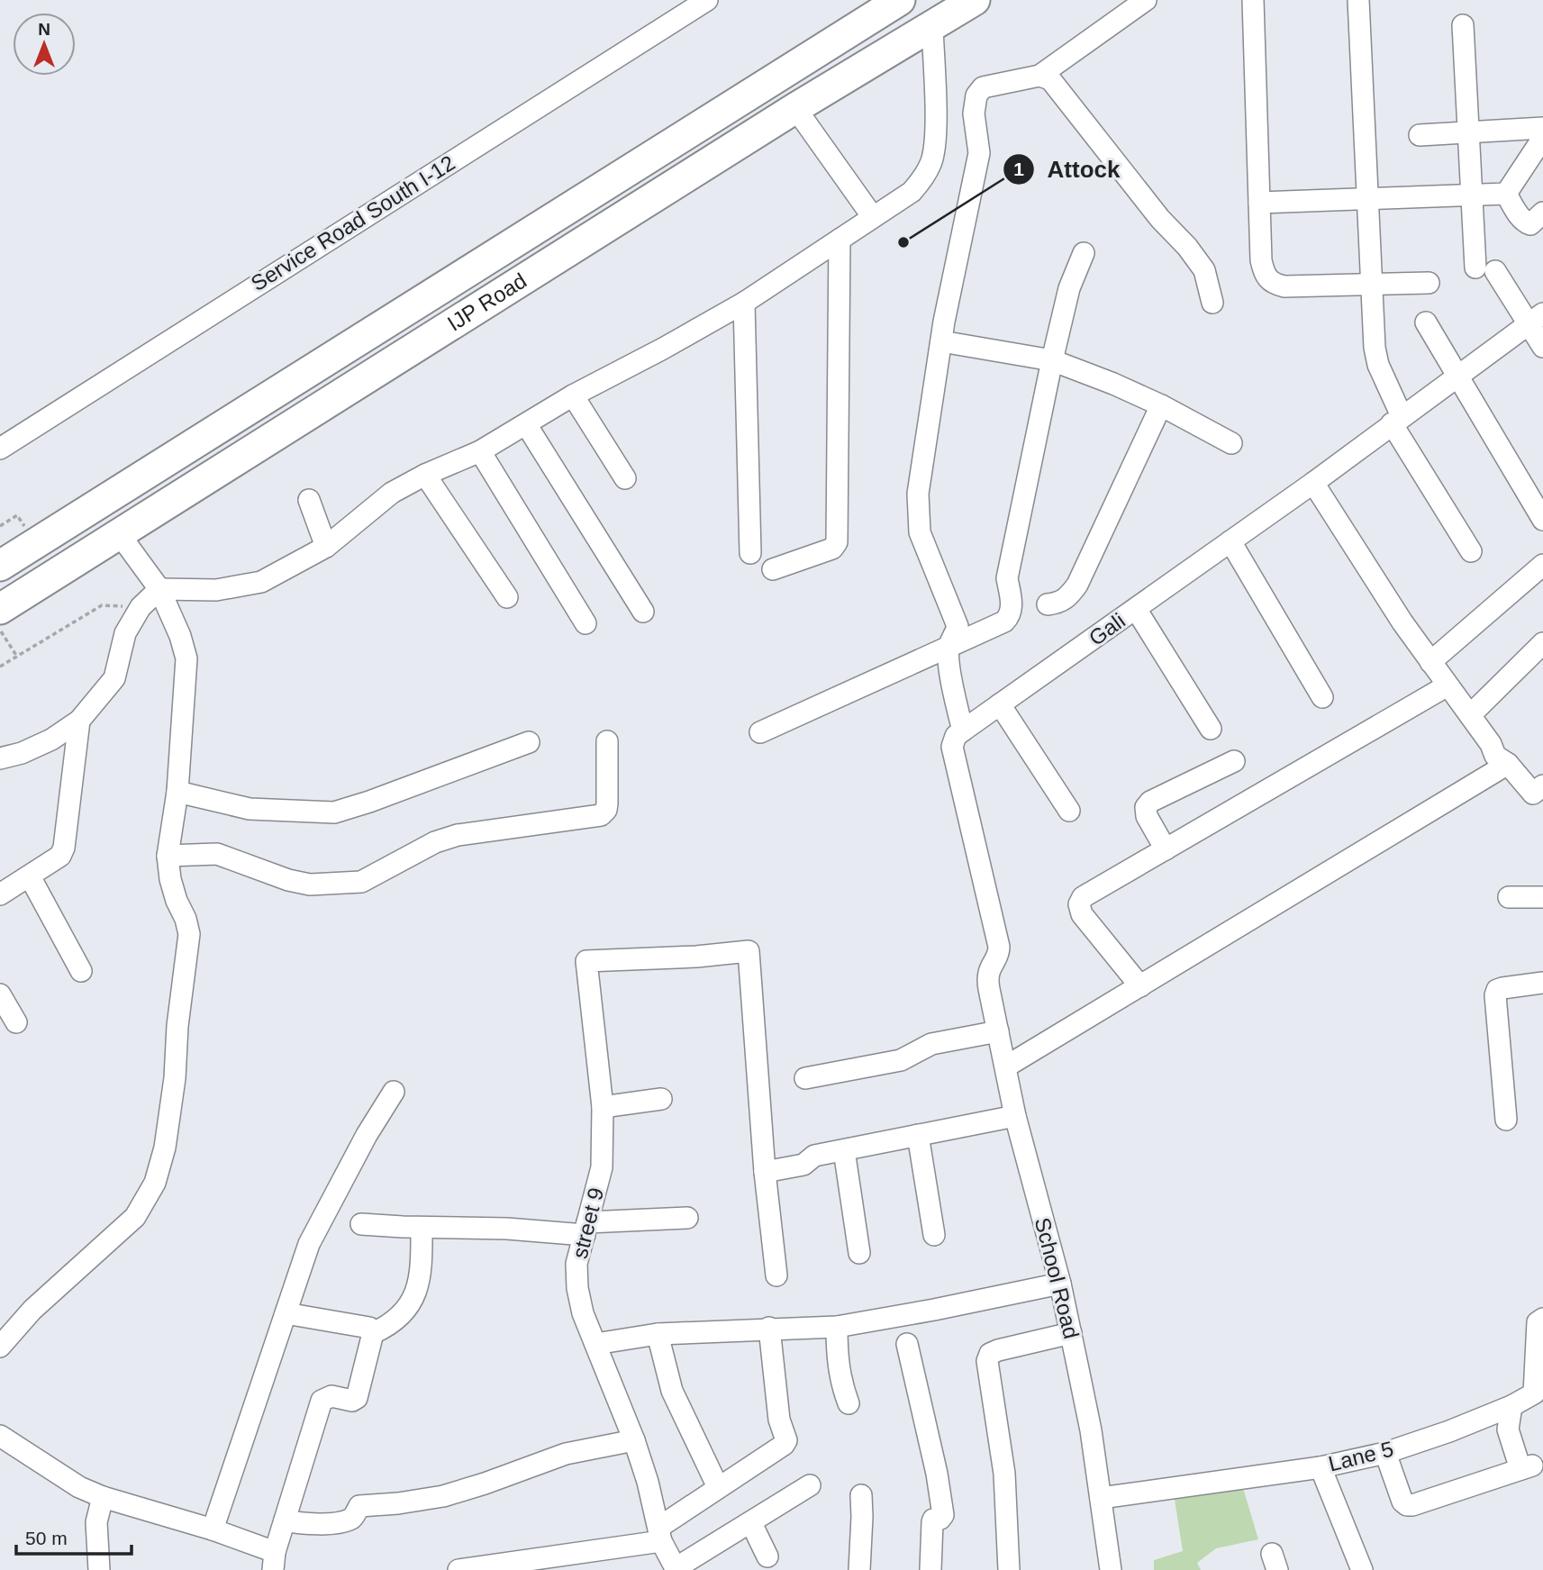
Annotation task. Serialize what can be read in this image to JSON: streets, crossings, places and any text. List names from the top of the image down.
{
  "streets": {
    "highway": ["IJP Road"],
    "street": [
      "Service Road South I-12",
      "Gali",
      "street 9",
      "School Road",
      "Lane 5"
    ]
  },
  "crossings": [
    ["Gali", "School Road"],
    ["School Road", "Lane 5"]
  ],
  "places": ["Attock"],
  "scale_bar": "50 m",
  "north": "top"
}
